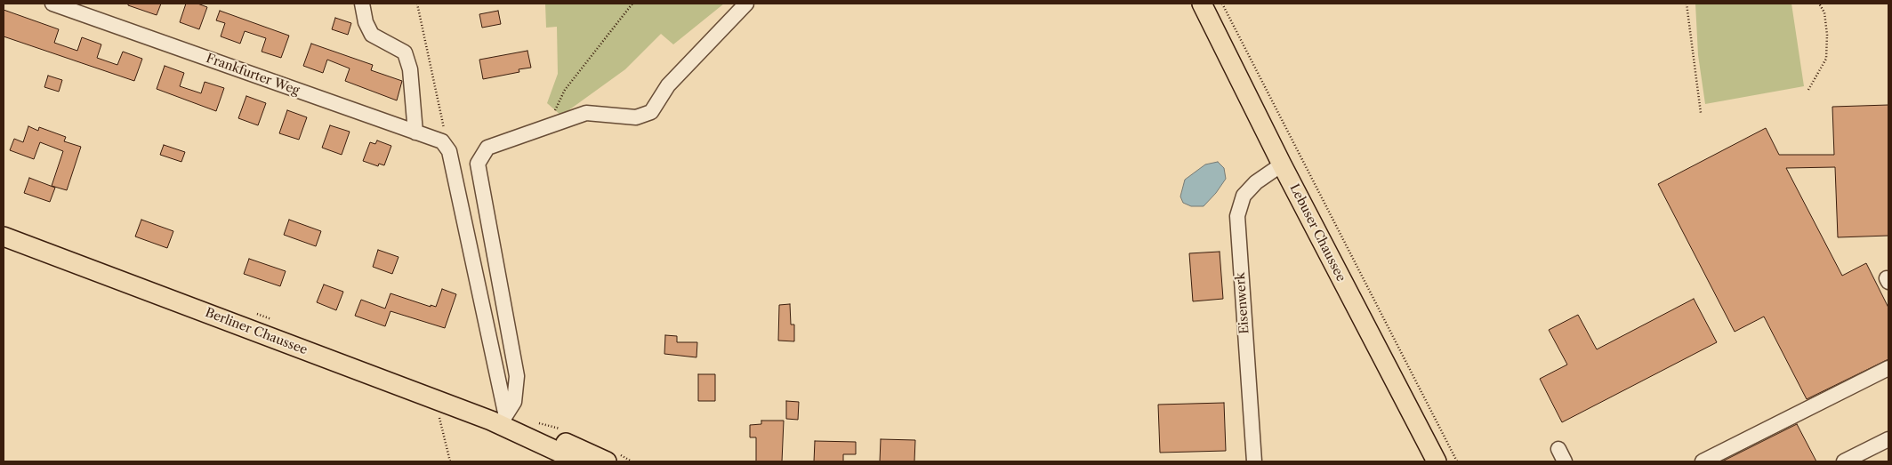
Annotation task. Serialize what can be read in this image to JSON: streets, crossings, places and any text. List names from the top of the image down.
{
  "streets": {
    "main road": ["Lebuser Chaussee", "Berliner Chaussee"],
    "street": ["Frankfurter Weg", "Eisenwerk"]
  },
  "crossings": [
    ["Lebuser Chaussee", "Eisenwerk"]
  ]
}
